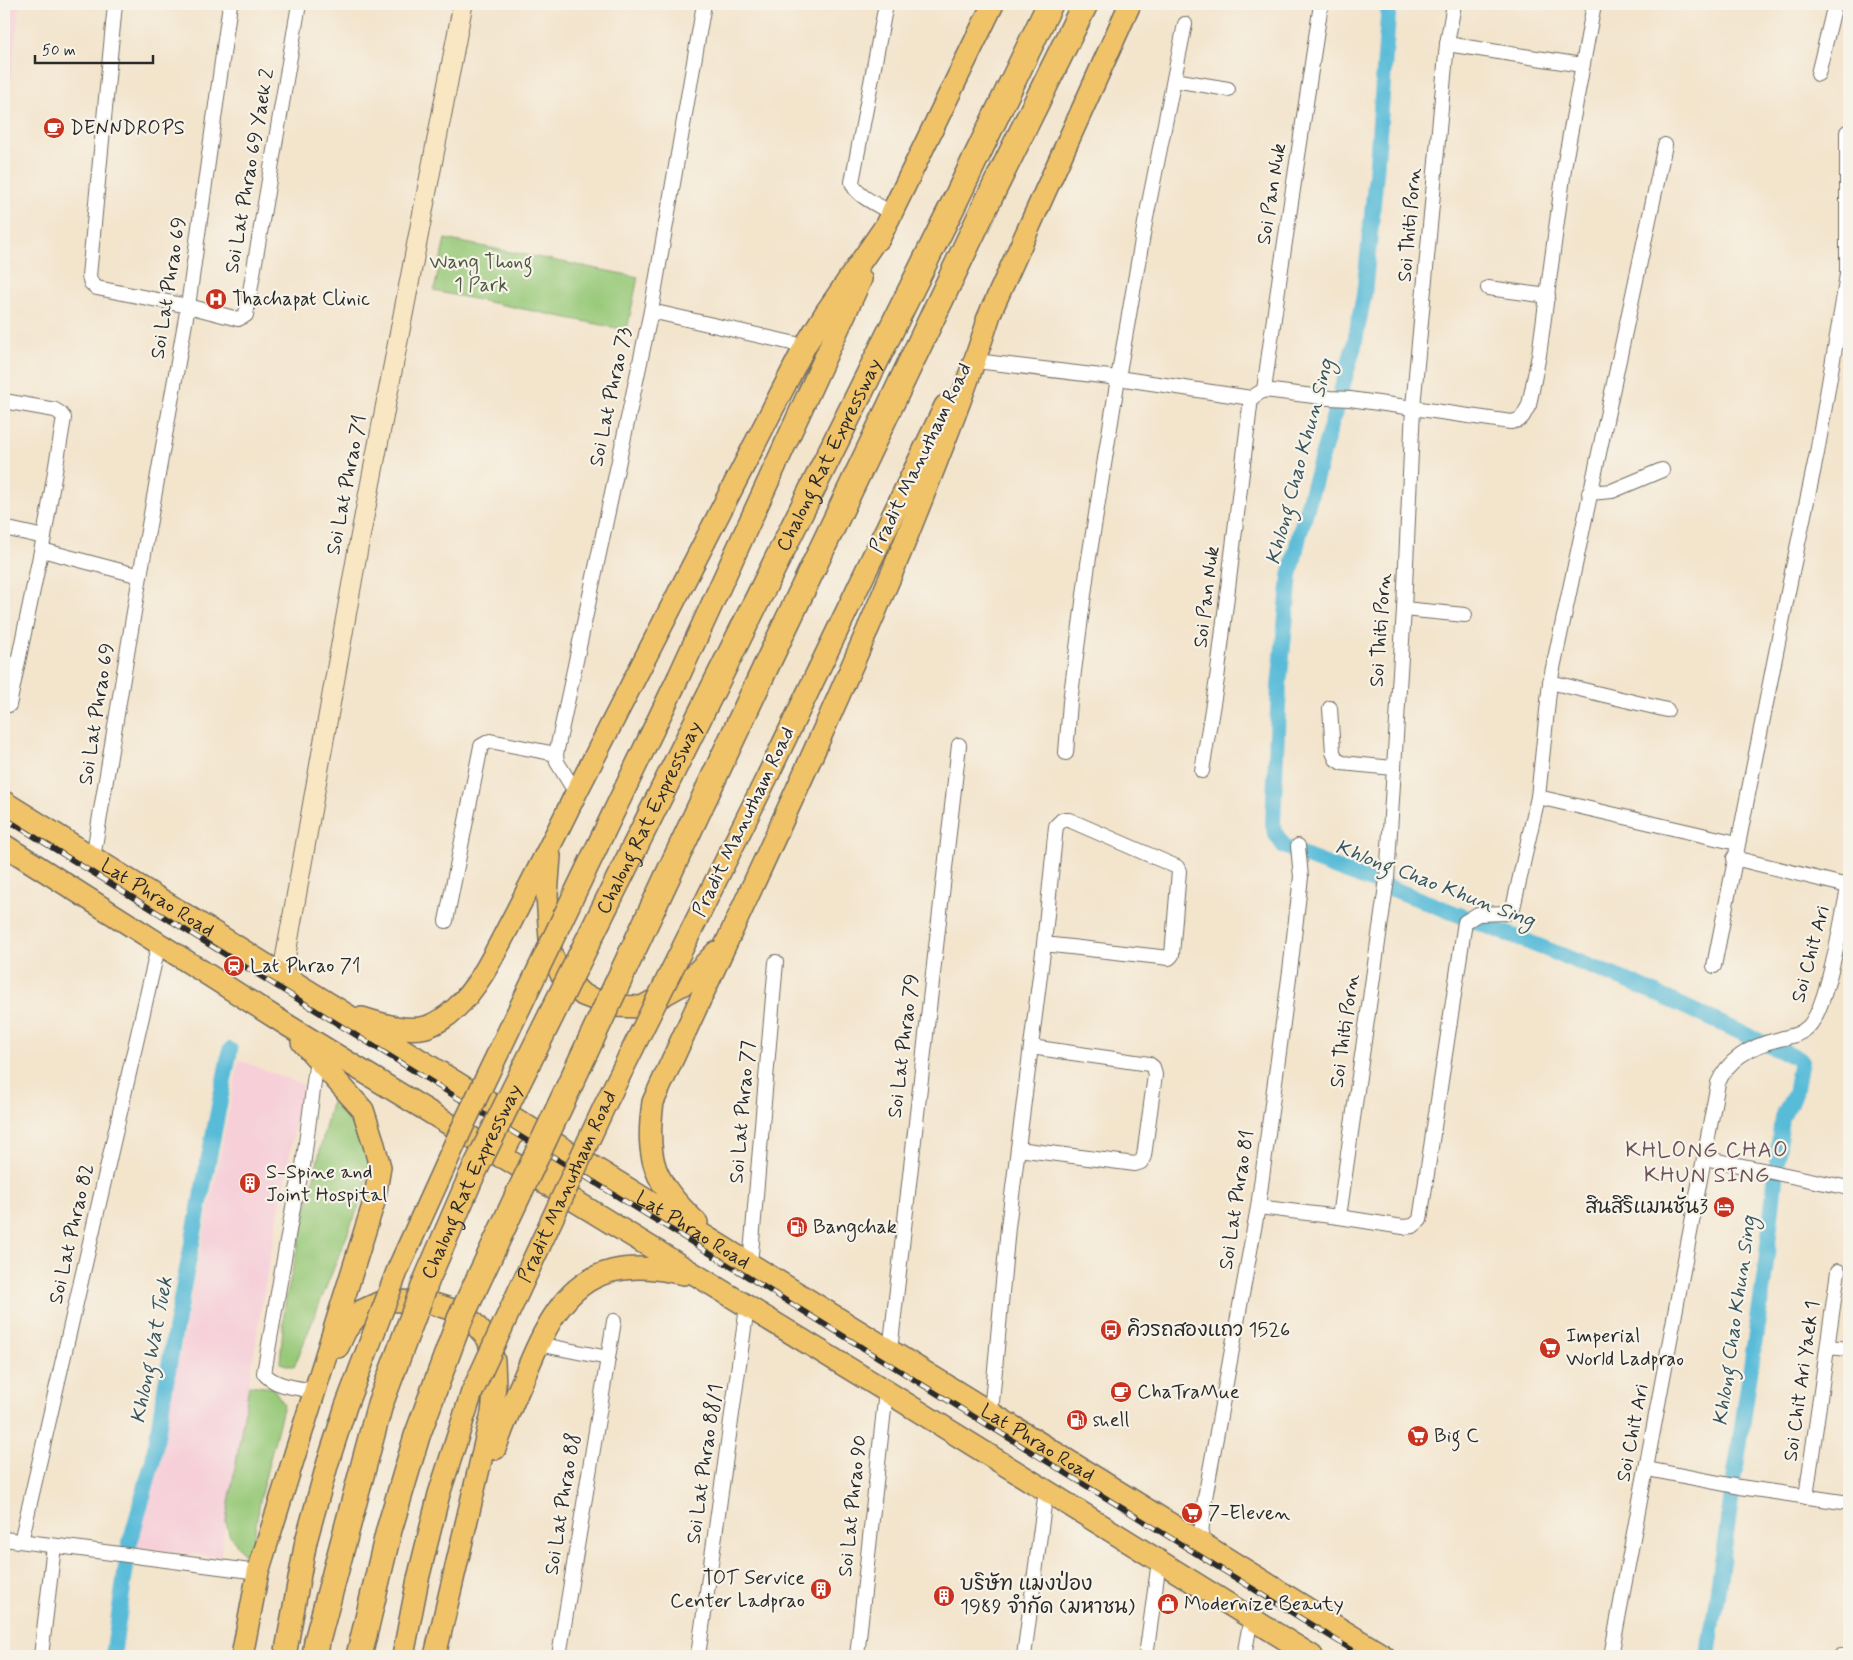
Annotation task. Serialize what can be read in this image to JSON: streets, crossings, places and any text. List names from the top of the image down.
{
  "streets": {
    "highway": ["Chalong Rat Expressway"],
    "main road": ["Pradit Manutham Road", "Lat Phrao Road"],
    "street": [
      "Soi Lat Phrao 69 Yaek 2",
      "Soi Pan Nuk",
      "Soi Thiti Porn",
      "Soi Lat Phrao 69",
      "Soi Lat Phrao 73",
      "Soi Lat Phrao 71",
      "Soi Chit Ari",
      "Soi Lat Phrao 79",
      "Soi Lat Phrao 77",
      "Soi Lat Phrao 81",
      "Soi Lat Phrao 82",
      "Soi Chit Ari Yaek 1",
      "Soi Lat Phrao 88/1",
      "Soi Lat Phrao 88",
      "Soi Lat Phrao 90"
    ]
  },
  "crossings": [
    ["Soi Lat Phrao 69 Yaek 2", "Soi Lat Phrao 69"],
    ["Soi Lat Phrao 69", "Lat Phrao Road"],
    ["Soi Lat Phrao 71", "Lat Phrao Road"],
    ["Lat Phrao Road", "Soi Lat Phrao 79"],
    ["Lat Phrao Road", "Soi Lat Phrao 77"],
    ["Lat Phrao Road", "Soi Lat Phrao 81"],
    ["Lat Phrao Road", "Soi Lat Phrao 82"],
    ["Lat Phrao Road", "Soi Lat Phrao 88/1"],
    ["Lat Phrao Road", "Soi Lat Phrao 90"]
  ],
  "districts": ["KHLONG CHAO KHUN SING"],
  "water": ["Khlong Chao Khun Sing", "Khlong Wat Tuek"],
  "parks": ["Wang Thong 1 Park"],
  "places": {
    "cafe": ["DENNDROPS", "ChaTraMue"],
    "hospital": ["Thachapat Clinic"],
    "station": ["Lat Phrao 71"],
    "building": ["S-Spine and Joint Hospital", "TOT Service Center Ladprao", "บริษัท แมงป่อง 1989 จำกัด (มหาชน)"],
    "hotel": ["สินสิริแมนชั่น3"],
    "fuel station": ["Bangchak", "shell"],
    "bus stop": ["คิวรถสองแถว 1526"],
    "supermarket": ["Imperial World Ladprao", "Big C", "7-Eleven"],
    "shop": ["Modernize Beauty"]
  },
  "scale_bar": "50 m"
}
